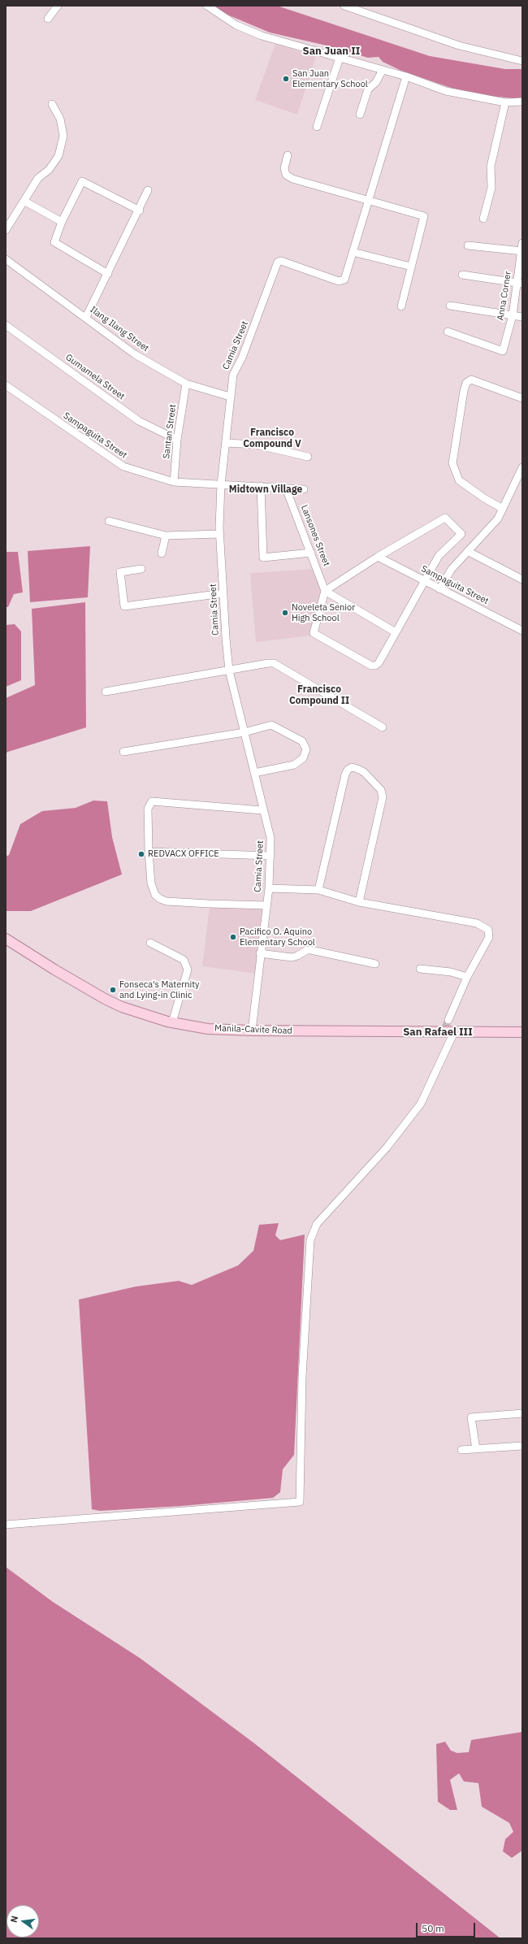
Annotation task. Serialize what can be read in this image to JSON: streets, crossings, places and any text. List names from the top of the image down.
{
  "streets": {
    "main road": ["Manila-Cavite Road"],
    "street": [
      "Anna Corner",
      "Ilang Ilang Street",
      "Camia Street",
      "Gumamela Street",
      "Santan Street",
      "Sampaguita Street",
      "Lansones Street"
    ]
  },
  "crossings": [
    ["Ilang Ilang Street", "Camia Street"],
    ["Ilang Ilang Street", "Santan Street"],
    ["Camia Street", "Sampaguita Street"],
    ["Camia Street", "Manila-Cavite Road"],
    ["Gumamela Street", "Santan Street"],
    ["Santan Street", "Sampaguita Street"],
    ["Sampaguita Street", "Lansones Street"]
  ],
  "districts": [
    "San Juan II",
    "Francisco Compound V",
    "Midtown Village",
    "Francisco Compound II",
    "San Rafael III"
  ],
  "places": [
    "San Juan Elementary School",
    "Noveleta Senior High School",
    "REDVACX OFFICE",
    "Pacifico O. Aquino Elementary School",
    "Fonseca's Maternity and Lying-in Clinic"
  ],
  "scale_bar": "50 m",
  "north": "left"
}
